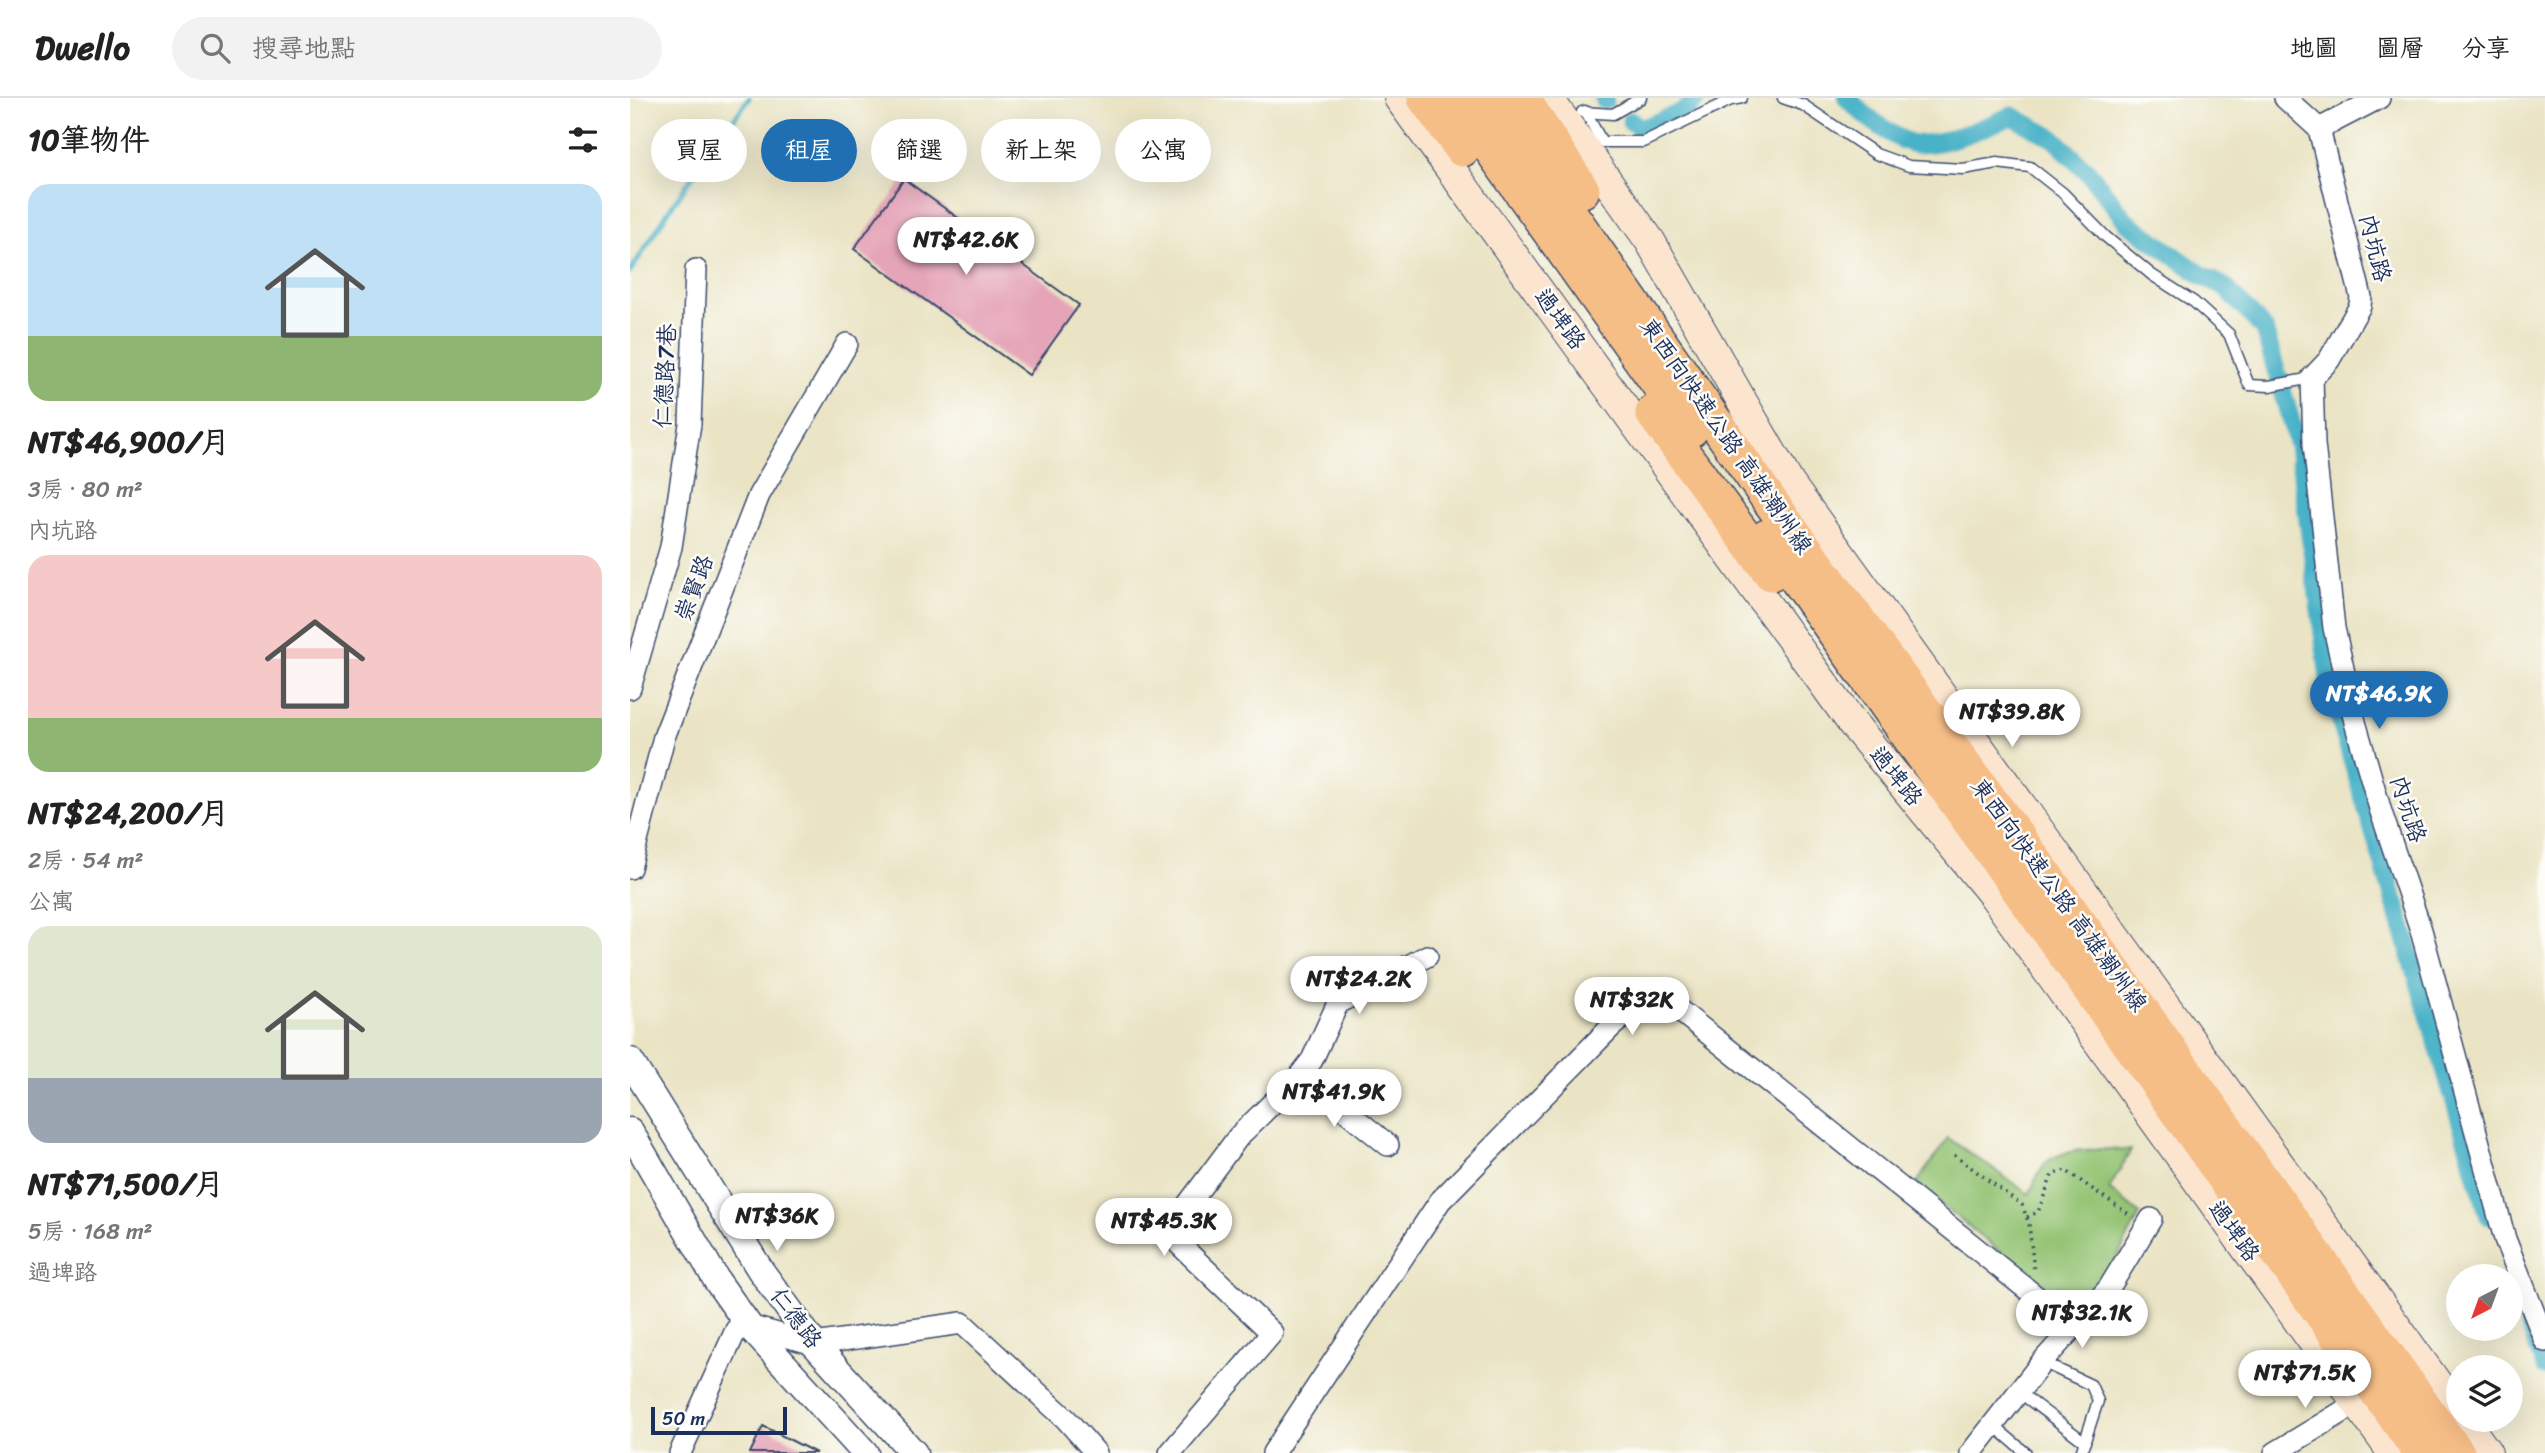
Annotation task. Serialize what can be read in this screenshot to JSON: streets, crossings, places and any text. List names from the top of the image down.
{
  "streets": {
    "highway": ["東西向快速公路 高雄潮州線"],
    "main road": ["過埤路"],
    "street": [
      "內坑路",
      "仁德路7巷",
      "崇賢路",
      "仁德路"
    ]
  },
  "scale_bar": "50 m",
  "north": "bottom left",
  "page": {
    "header": "Dwello",
    "search": "搜尋地點",
    "nav": ["地圖", "圖層", "分享"],
    "heading": "10筆物件",
    "chip": [
      "買屋",
      "租屋",
      "篩選",
      "新上架",
      "公寓"
    ],
    "list": [
      {
        "name": "NT$46,900/月",
        "note": "3房 · 80 m² · 內坑路"
      },
      {
        "name": "NT$24,200/月",
        "note": "2房 · 54 m² · 公寓"
      },
      {
        "name": "NT$71,500/月",
        "note": "5房 · 168 m² · 過埤路"
      }
    ],
    "price": [
      "NT$42.6K",
      "NT$46.9K",
      "NT$39.8K",
      "NT$24.2K",
      "NT$32K",
      "NT$41.9K",
      "NT$36K",
      "NT$45.3K",
      "NT$32.1K",
      "NT$71.5K"
    ],
    "scale": "50 m"
  }
}
